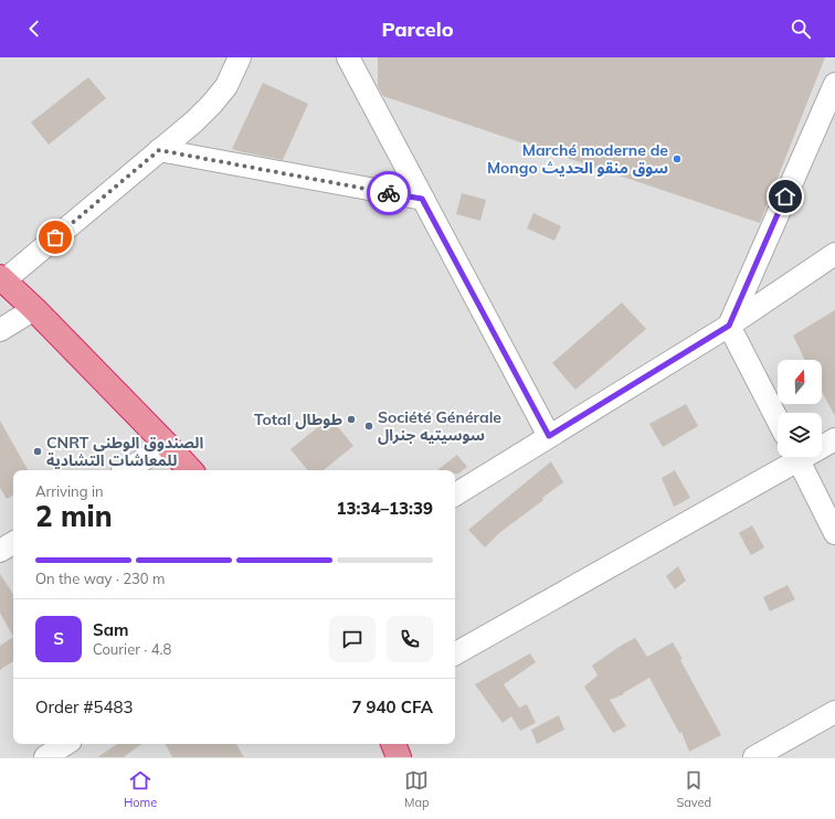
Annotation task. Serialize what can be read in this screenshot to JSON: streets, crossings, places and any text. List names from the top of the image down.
{
  "places": [
    "Marché moderne de Mongo سوق منقو الحديث",
    "Total طوطال",
    "Société Générale سوسيتيه جنرال",
    "CNRT الصندوق الوطني للمعاشات التشادية"
  ],
  "north": "top",
  "page": {
    "header": "Parcelo",
    "heading": ["2 min", "Arriving in", "13:34–13:39"],
    "panel": [
      "Sam",
      "Courier · 4.8",
      "Order #5483",
      "7 940 CFA"
    ],
    "bar": "On the way · 230 m",
    "round": "S",
    "tabs": ["Home", "Map", "Saved"]
  }
}
